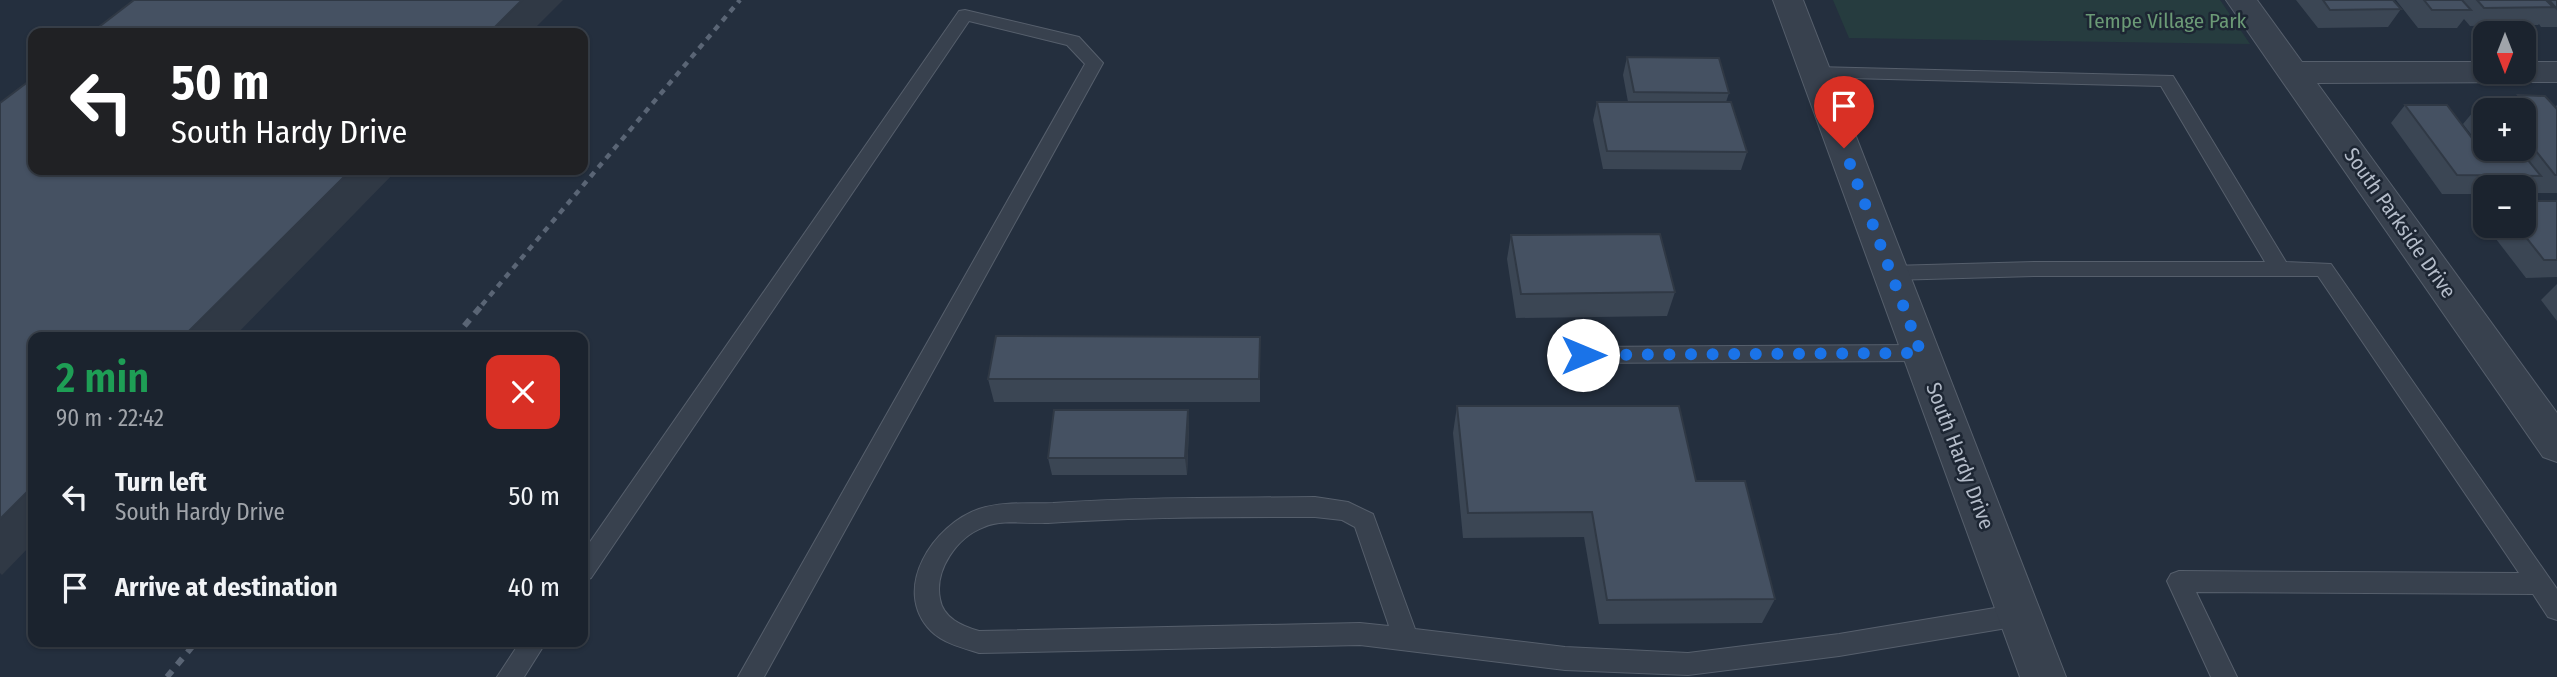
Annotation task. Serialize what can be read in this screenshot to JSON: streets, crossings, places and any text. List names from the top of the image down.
{
  "streets": {
    "street": ["South Parkside Drive", "South Hardy Drive"]
  },
  "parks": ["Tempe Village Park"],
  "north": "bottom",
  "page": {
    "map_buttons": ["+", "−"],
    "turn": ["50 m", "South Hardy Drive"],
    "heading": ["2 min", "90 m · 22:42"],
    "list": [
      {
        "name": "Turn left",
        "note": "South Hardy Drive",
        "value": "50 m"
      },
      {
        "name": "Arrive at destination",
        "value": "40 m"
      }
    ]
  }
}
